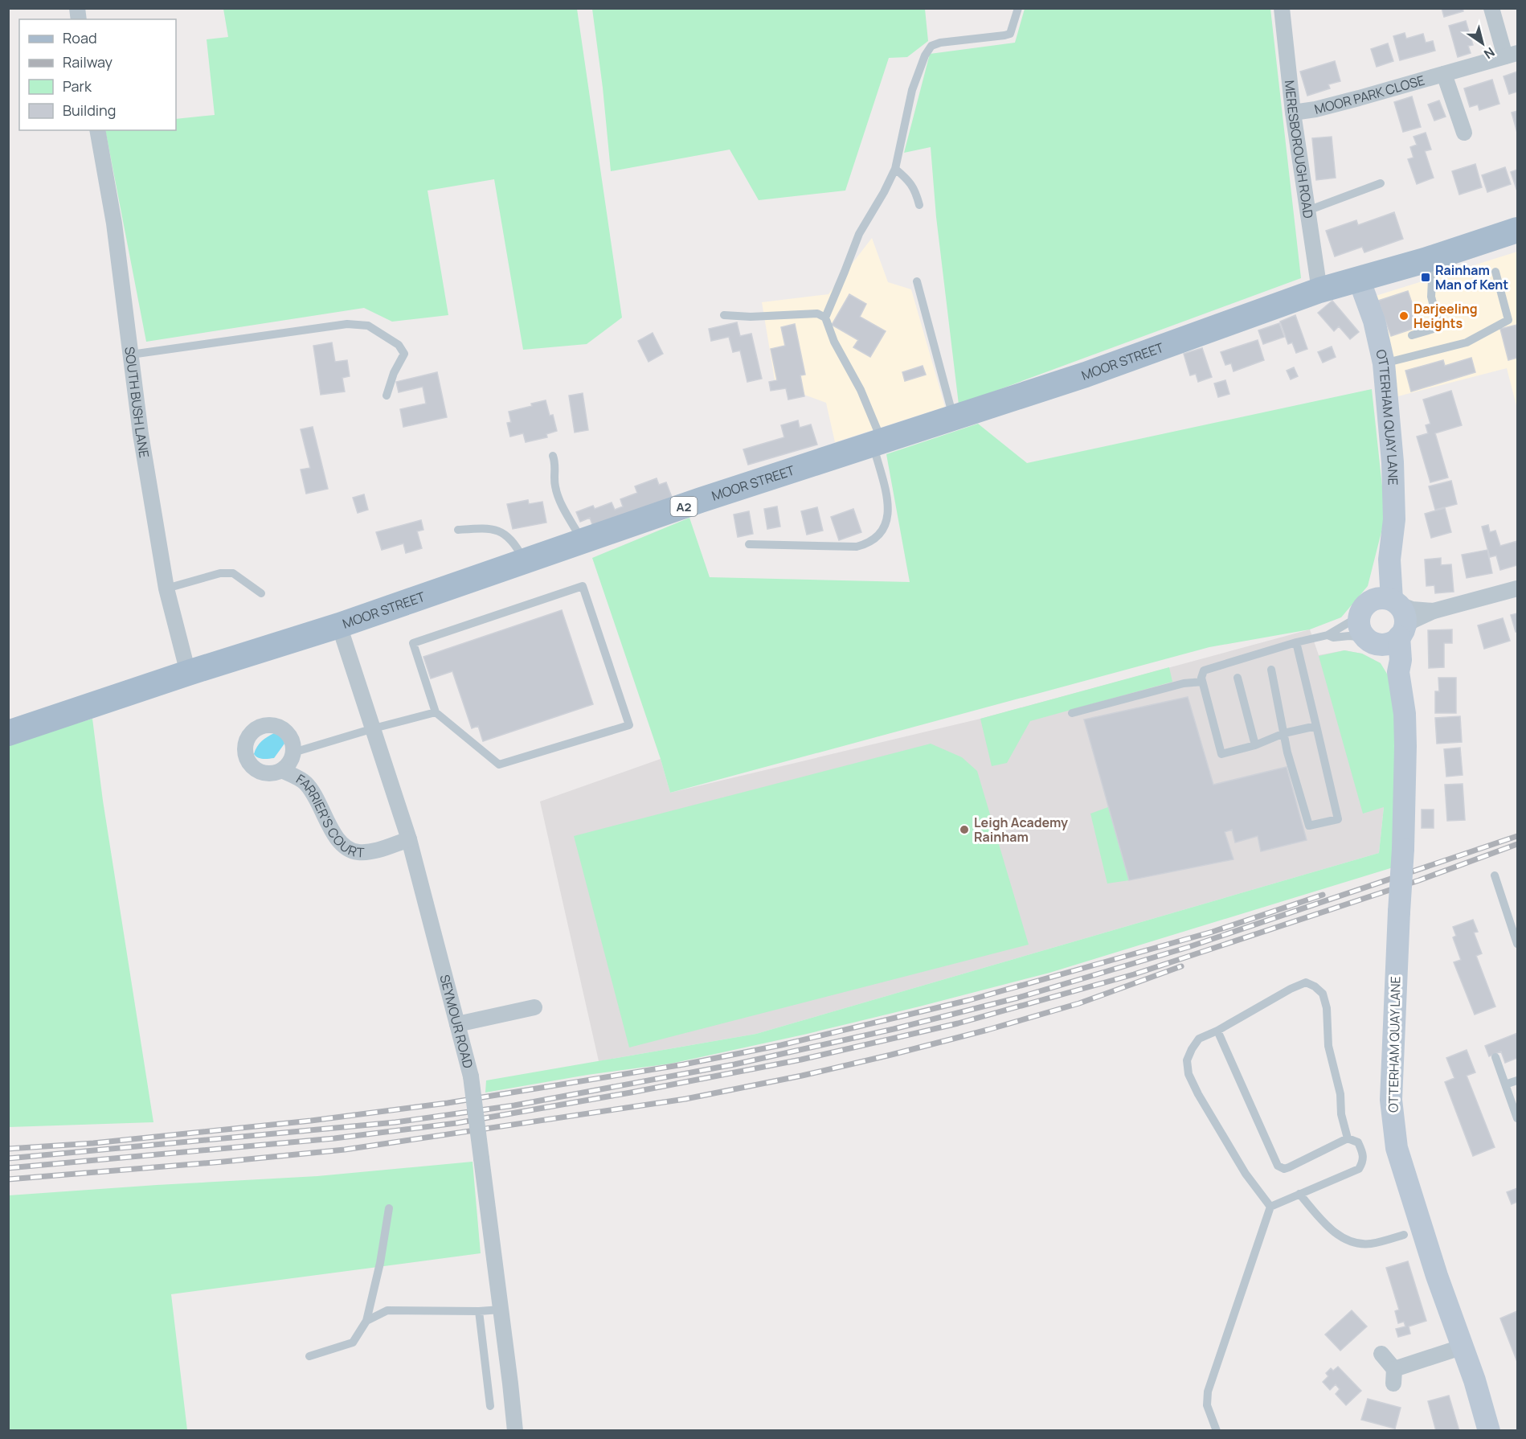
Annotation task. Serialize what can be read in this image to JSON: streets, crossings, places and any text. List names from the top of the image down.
{
  "streets": {
    "main road": ["MOOR STREET", "A2"],
    "street": [
      "MOOR PARK CLOSE",
      "MERESBOROUGH ROAD",
      "SOUTH BUSH LANE",
      "OTTERHAM QUAY LANE",
      "FARRIER'S COURT",
      "SEYMOUR ROAD"
    ]
  },
  "crossings": [
    ["MOOR PARK CLOSE", "MERESBOROUGH ROAD"],
    ["MERESBOROUGH ROAD", "MOOR STREET"],
    ["MOOR STREET", "SOUTH BUSH LANE"],
    ["MOOR STREET", "OTTERHAM QUAY LANE"],
    ["MOOR STREET", "A2"],
    ["MOOR STREET", "SEYMOUR ROAD"],
    ["OTTERHAM QUAY LANE", "A2"],
    ["FARRIER'S COURT", "SEYMOUR ROAD"]
  ],
  "places": {
    "transit": ["Rainham Man of Kent"],
    "other": ["Darjeeling Heights", "Leigh Academy Rainham"]
  },
  "legend": [
    "Road",
    "Railway",
    "Park",
    "Building"
  ],
  "north": "bottom right"
}
